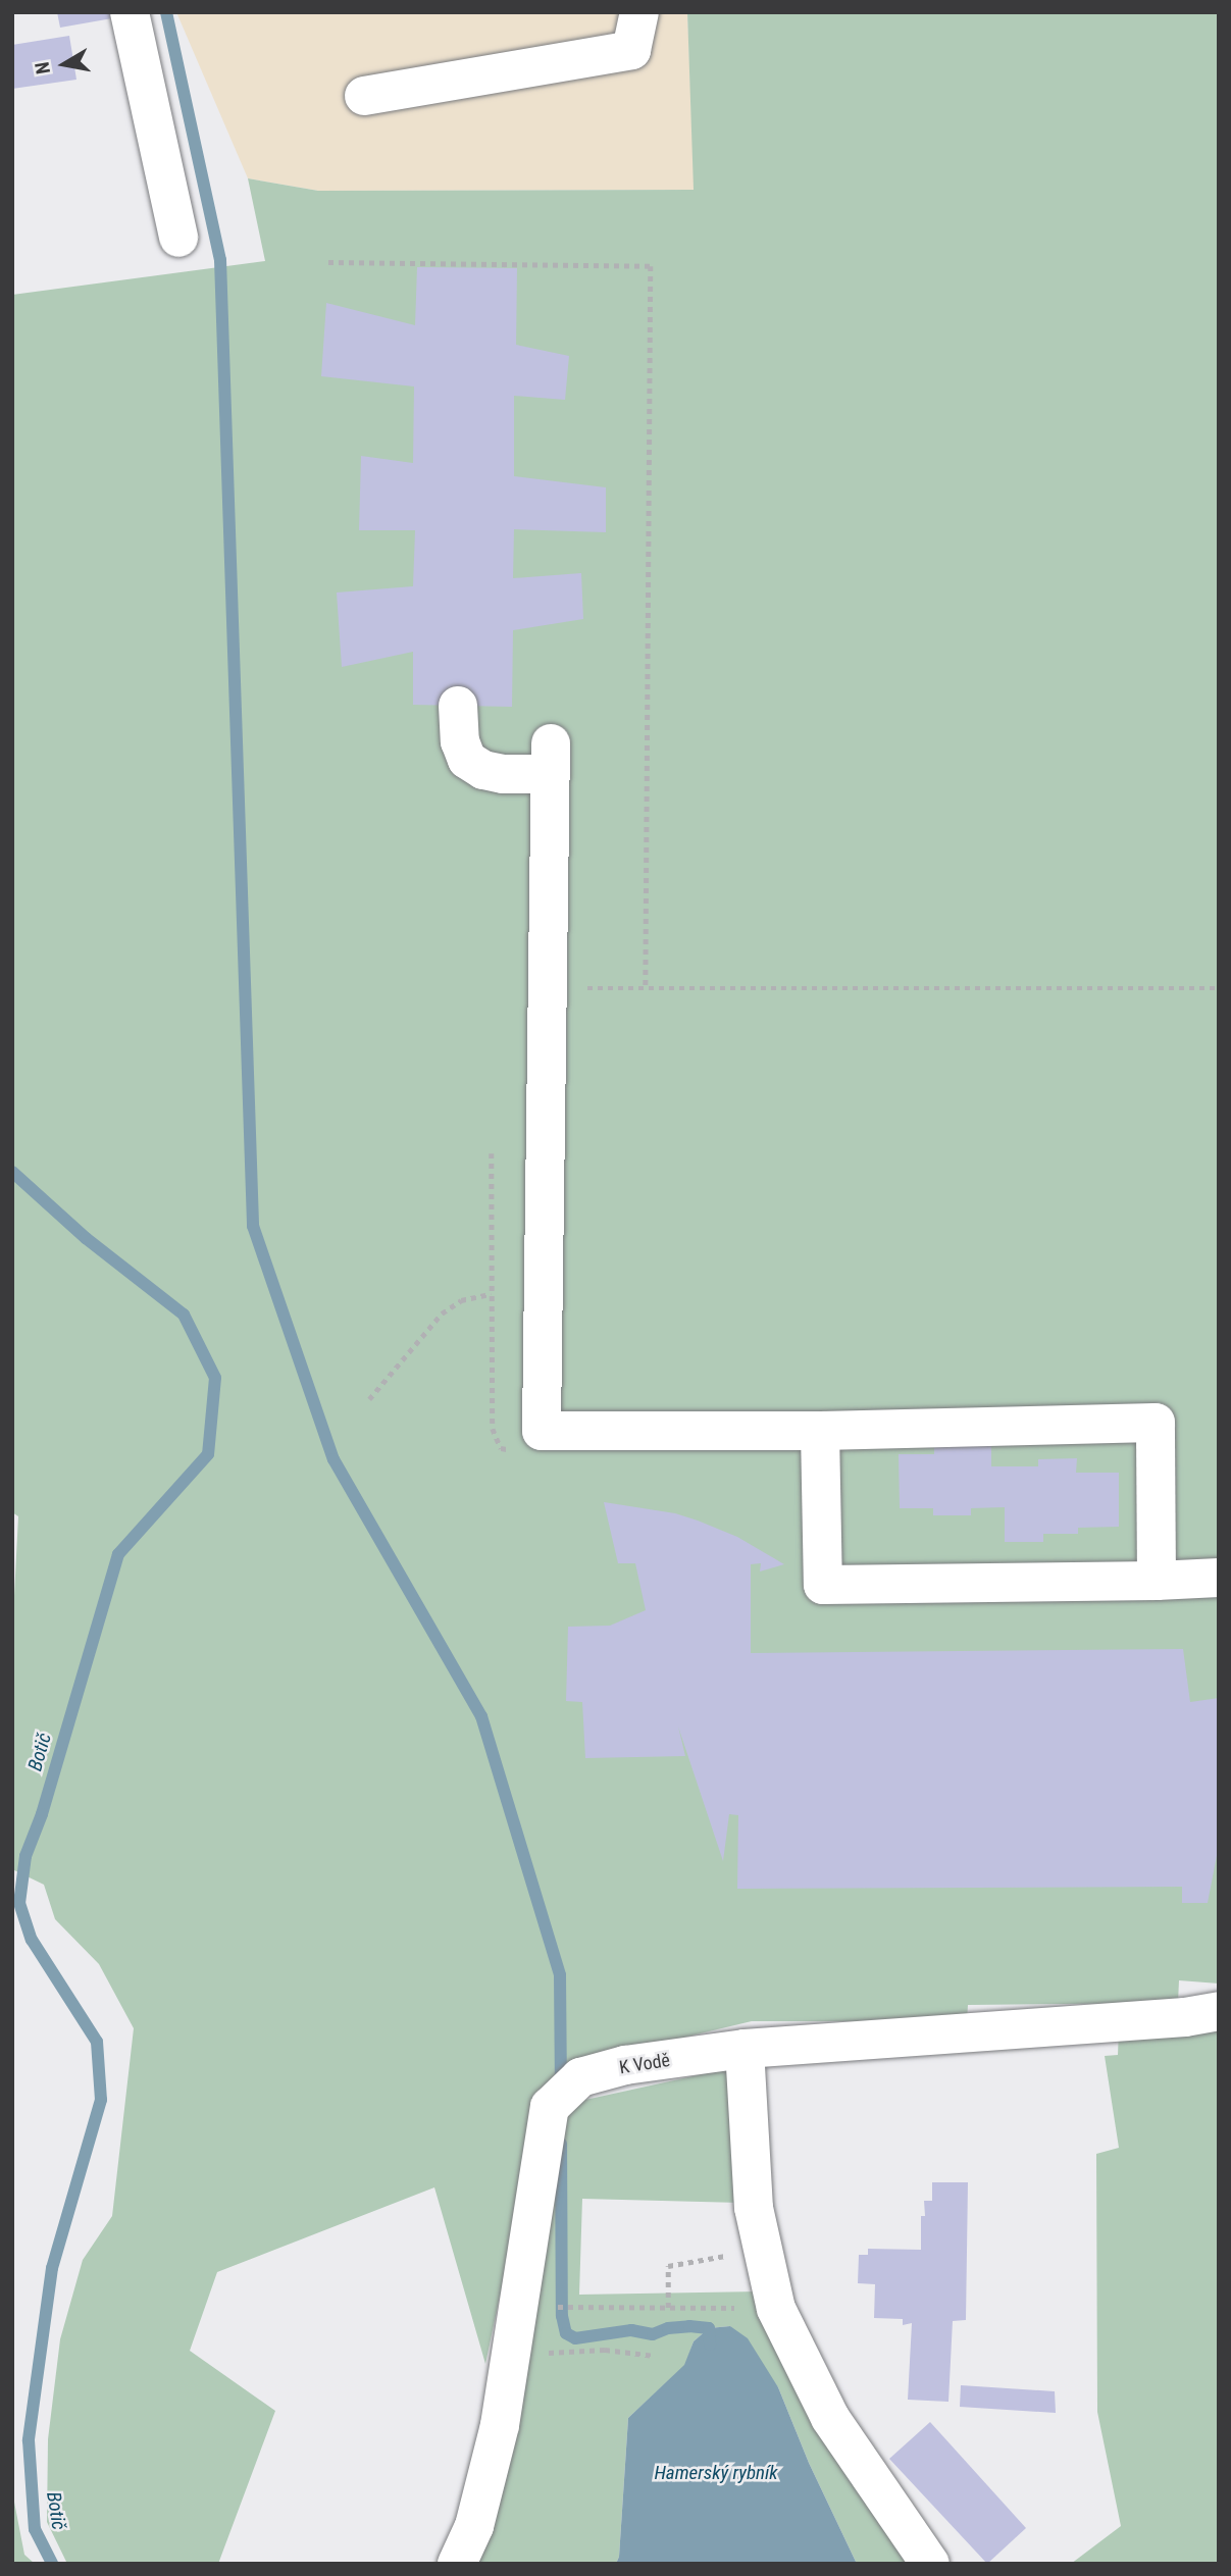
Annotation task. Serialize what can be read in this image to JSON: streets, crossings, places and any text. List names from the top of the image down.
{
  "streets": {
    "street": ["K Vodě"]
  },
  "water": ["Botič", "Hamerský rybník"],
  "north": "left"
}
